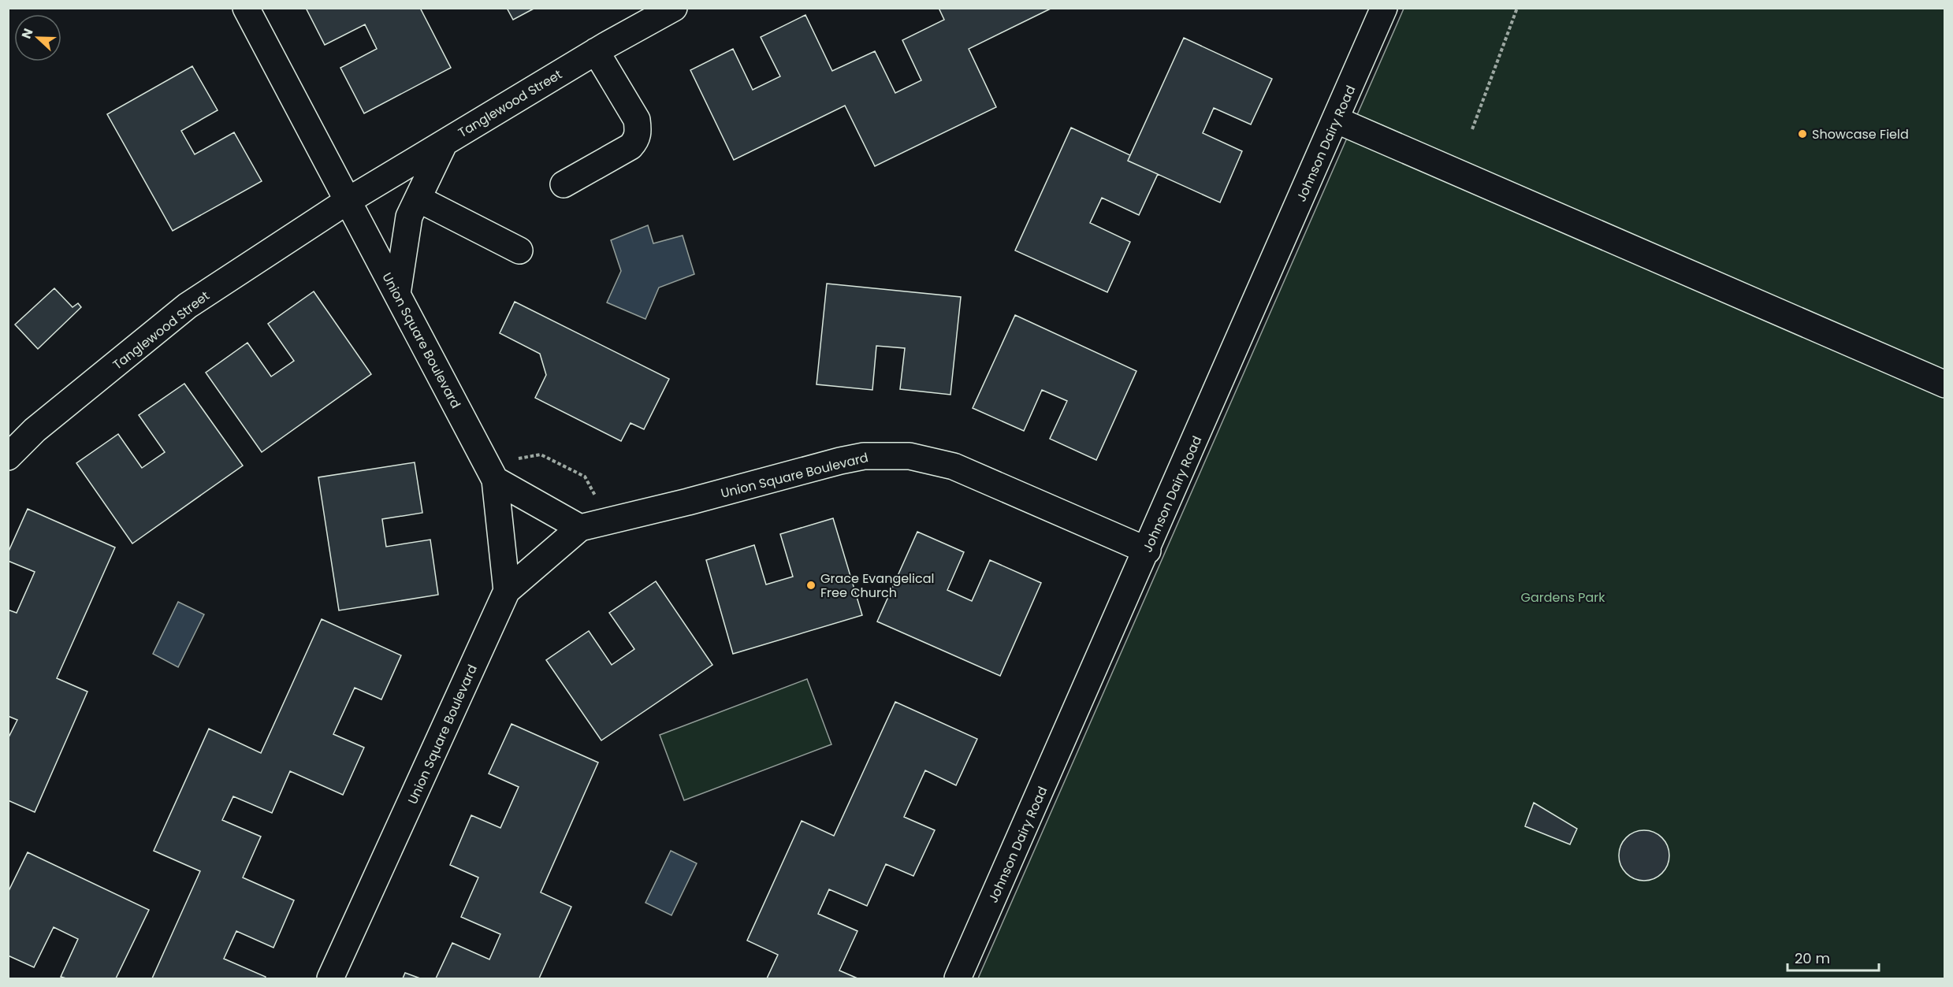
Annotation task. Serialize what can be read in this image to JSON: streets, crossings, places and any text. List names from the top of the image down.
{
  "streets": {
    "street": ["Tanglewood Street", "Johnson Dairy Road", "Union Square Boulevard"]
  },
  "crossings": [
    ["Tanglewood Street", "Union Square Boulevard"],
    ["Johnson Dairy Road", "Union Square Boulevard"]
  ],
  "parks": ["Gardens Park"],
  "places": ["Showcase Field", "Grace Evangelical Free Church"],
  "scale_bar": "20 m",
  "north": "left"
}
